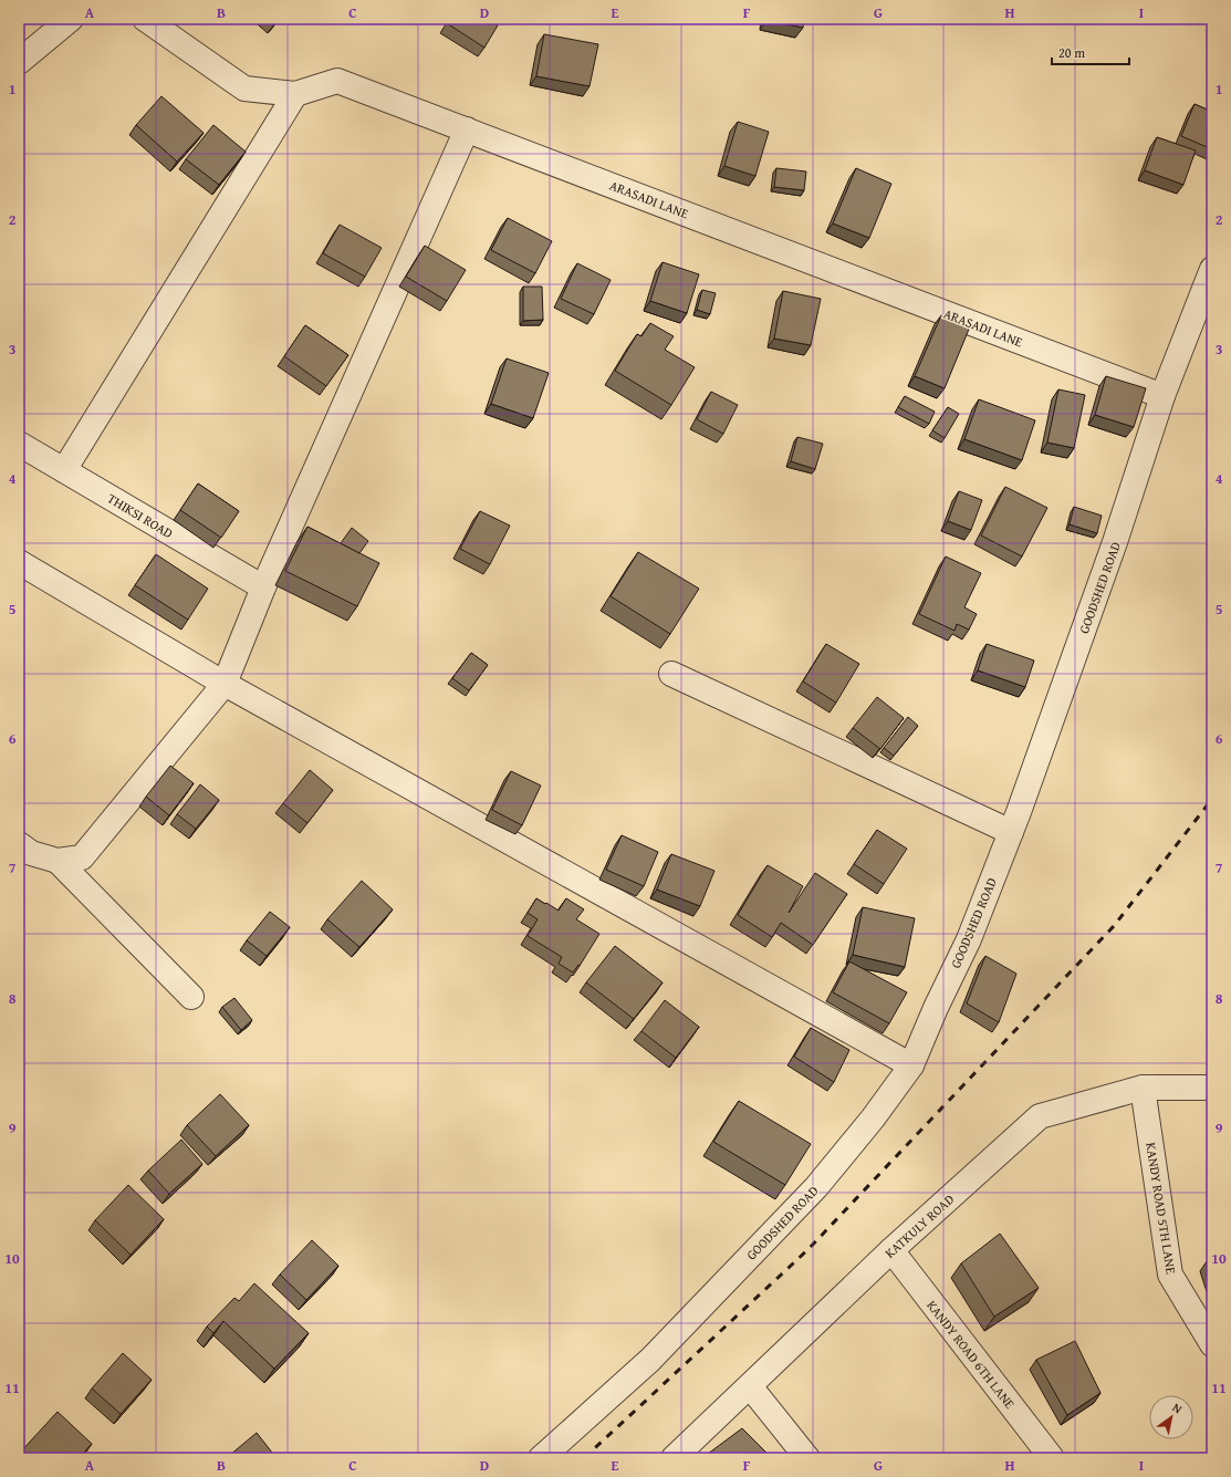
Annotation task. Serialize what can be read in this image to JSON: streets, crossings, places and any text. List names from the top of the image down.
{
  "streets": {
    "street": [
      "ARASADI LANE",
      "THIKSI ROAD",
      "GOODSHED ROAD",
      "KANDY ROAD 5TH LANE",
      "KATKULY ROAD",
      "KANDY ROAD 6TH LANE"
    ]
  },
  "crossings": [
    ["ARASADI LANE", "GOODSHED ROAD"],
    ["KANDY ROAD 5TH LANE", "KATKULY ROAD"],
    ["KATKULY ROAD", "KANDY ROAD 6TH LANE"]
  ],
  "scale_bar": "20 m",
  "north": "top right",
  "grid": {
    "columns": [
      "A",
      "B",
      "C",
      "D",
      "E",
      "F",
      "G",
      "H",
      "I"
    ],
    "rows": [
      "1",
      "2",
      "3",
      "4",
      "5",
      "6",
      "7",
      "8",
      "9",
      "10",
      "11"
    ]
  }
}
